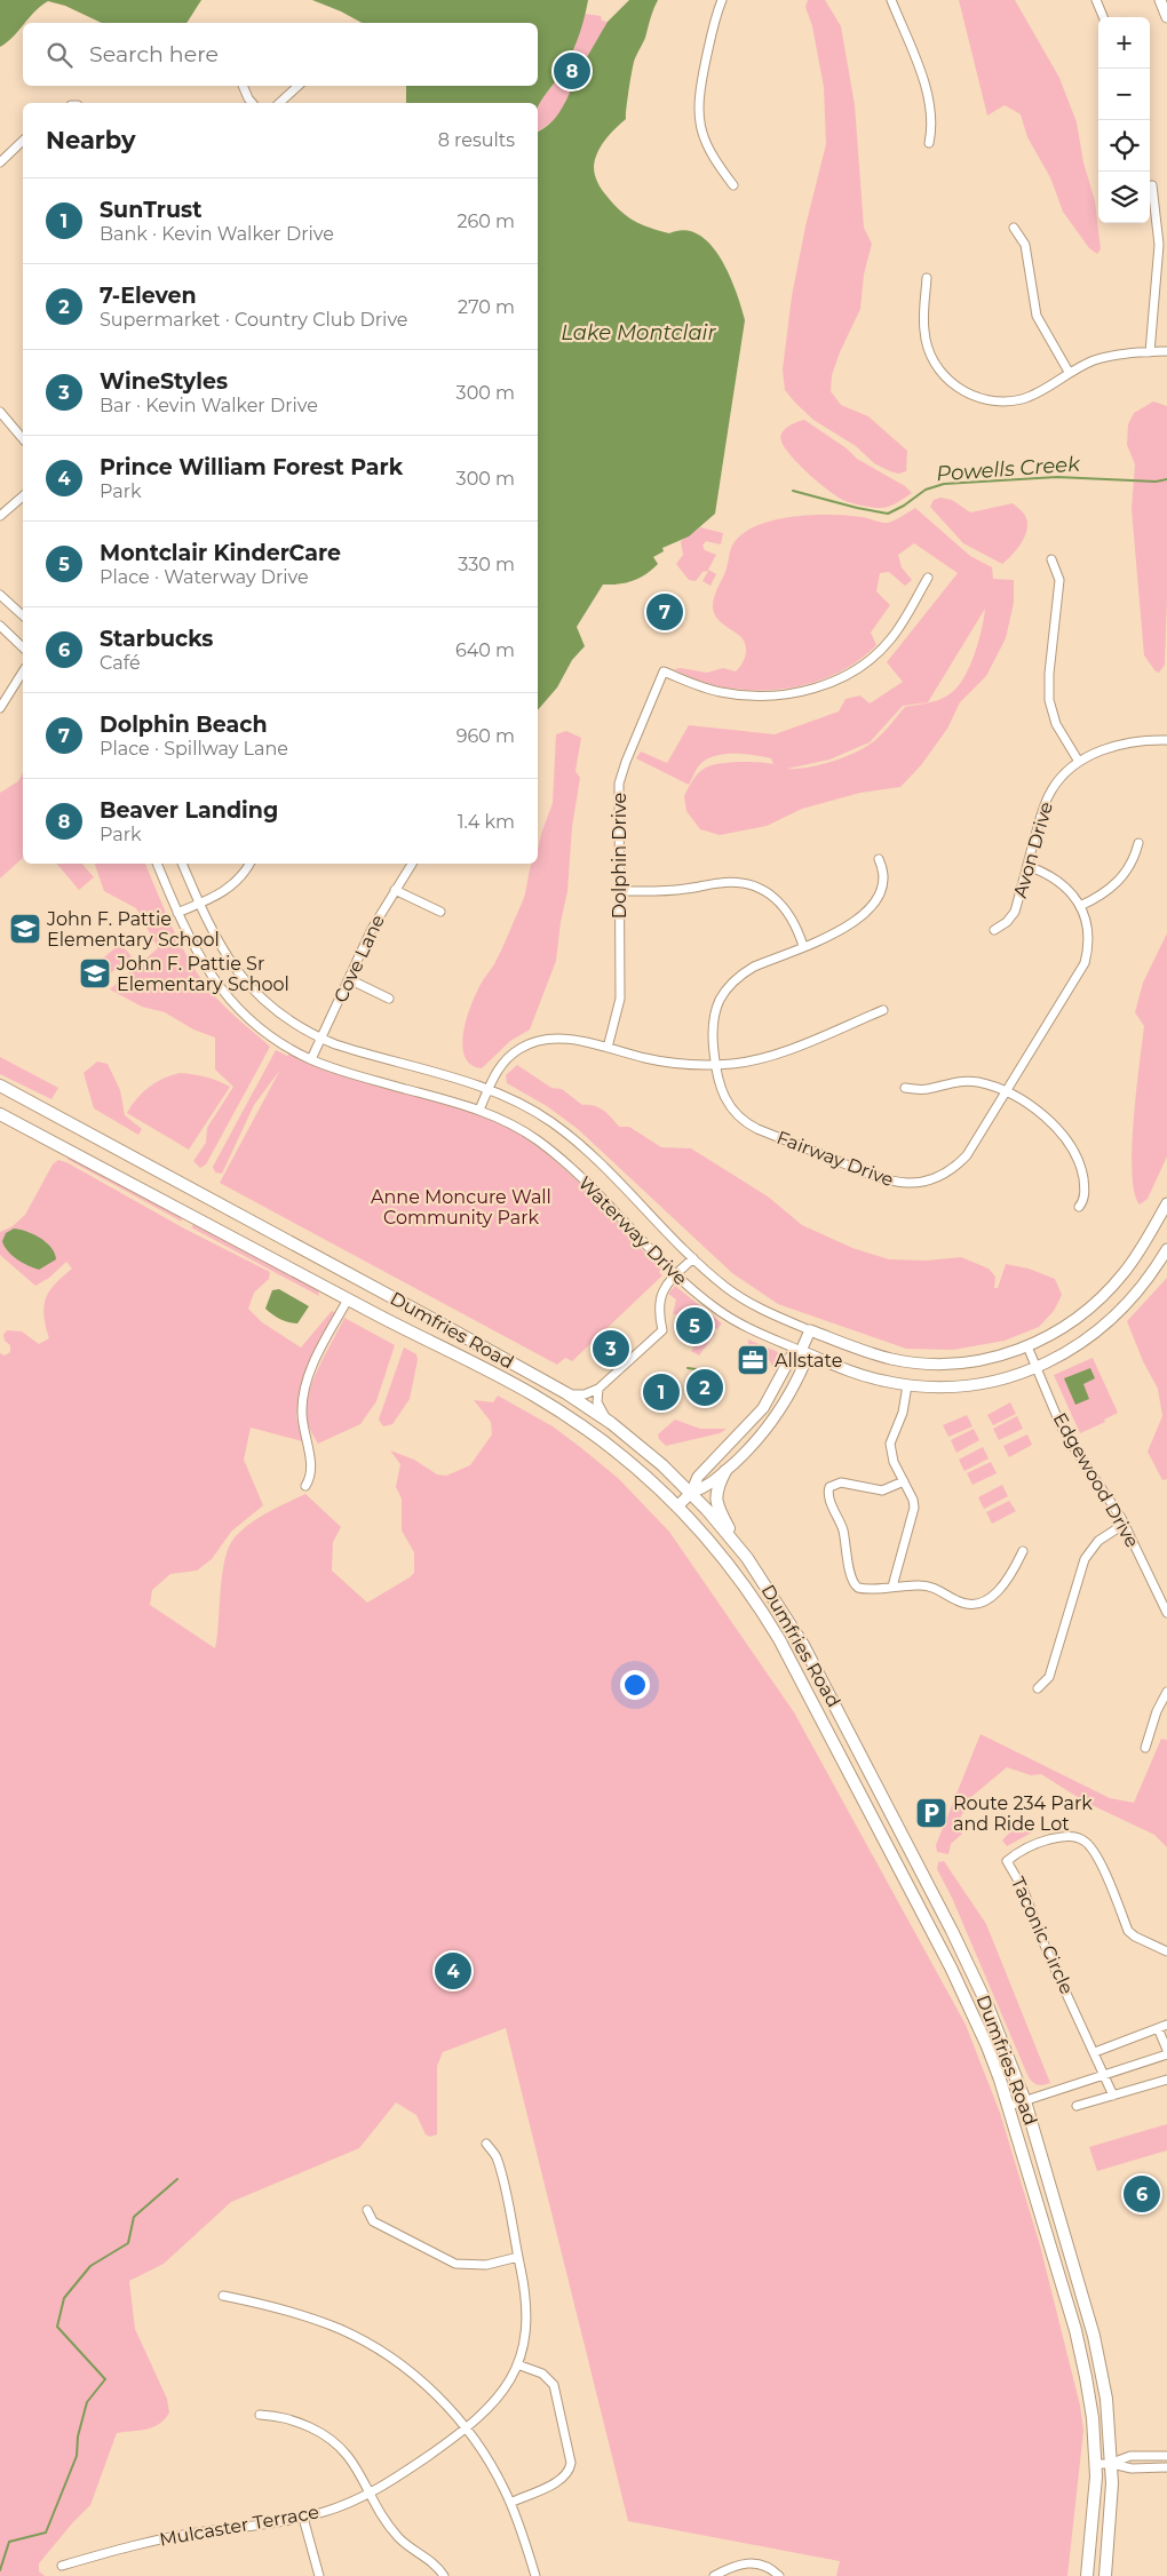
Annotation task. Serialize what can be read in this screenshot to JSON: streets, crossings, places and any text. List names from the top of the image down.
{
  "streets": {
    "highway": ["Dumfries Road"],
    "main road": ["Waterway Drive"],
    "street": [
      "Avon Drive",
      "Dolphin Drive",
      "Cove Lane",
      "Fairway Drive",
      "Edgewood Drive",
      "Taconic Circle",
      "Mulcaster Terrace"
    ]
  },
  "crossings": [
    ["Avon Drive", "Fairway Drive"],
    ["Cove Lane", "Waterway Drive"],
    ["Waterway Drive", "Edgewood Drive"]
  ],
  "water": ["Lake Montclair", "Powells Creek"],
  "parks": ["Anne Moncure Wall Community Park"],
  "places": {
    "school or university": ["John F. Pattie Elementary School", "John F. Pattie Sr Elementary School"],
    "office": ["Allstate"],
    "parking": ["Route 234 Park and Ride Lot"]
  },
  "page": {
    "map_buttons": ["+", "−"],
    "search": "Search here",
    "pins": [
      "8",
      "7",
      "5",
      "3",
      "2",
      "1",
      "4",
      "6"
    ],
    "heading": ["Nearby", "8 results"],
    "list": [
      {
        "mark": "1",
        "name": "SunTrust",
        "note": "Bank · Kevin Walker Drive",
        "value": "260 m"
      },
      {
        "mark": "2",
        "name": "7-Eleven",
        "note": "Supermarket · Country Club Drive",
        "value": "270 m"
      },
      {
        "mark": "3",
        "name": "WineStyles",
        "note": "Bar · Kevin Walker Drive",
        "value": "300 m"
      },
      {
        "mark": "4",
        "name": "Prince William Forest Park",
        "note": "Park",
        "value": "300 m"
      },
      {
        "mark": "5",
        "name": "Montclair KinderCare",
        "note": "Place · Waterway Drive",
        "value": "330 m"
      },
      {
        "mark": "6",
        "name": "Starbucks",
        "note": "Café",
        "value": "640 m"
      },
      {
        "mark": "7",
        "name": "Dolphin Beach",
        "note": "Place · Spillway Lane",
        "value": "960 m"
      },
      {
        "mark": "8",
        "name": "Beaver Landing",
        "note": "Park",
        "value": "1.4 km"
      }
    ]
  }
}
